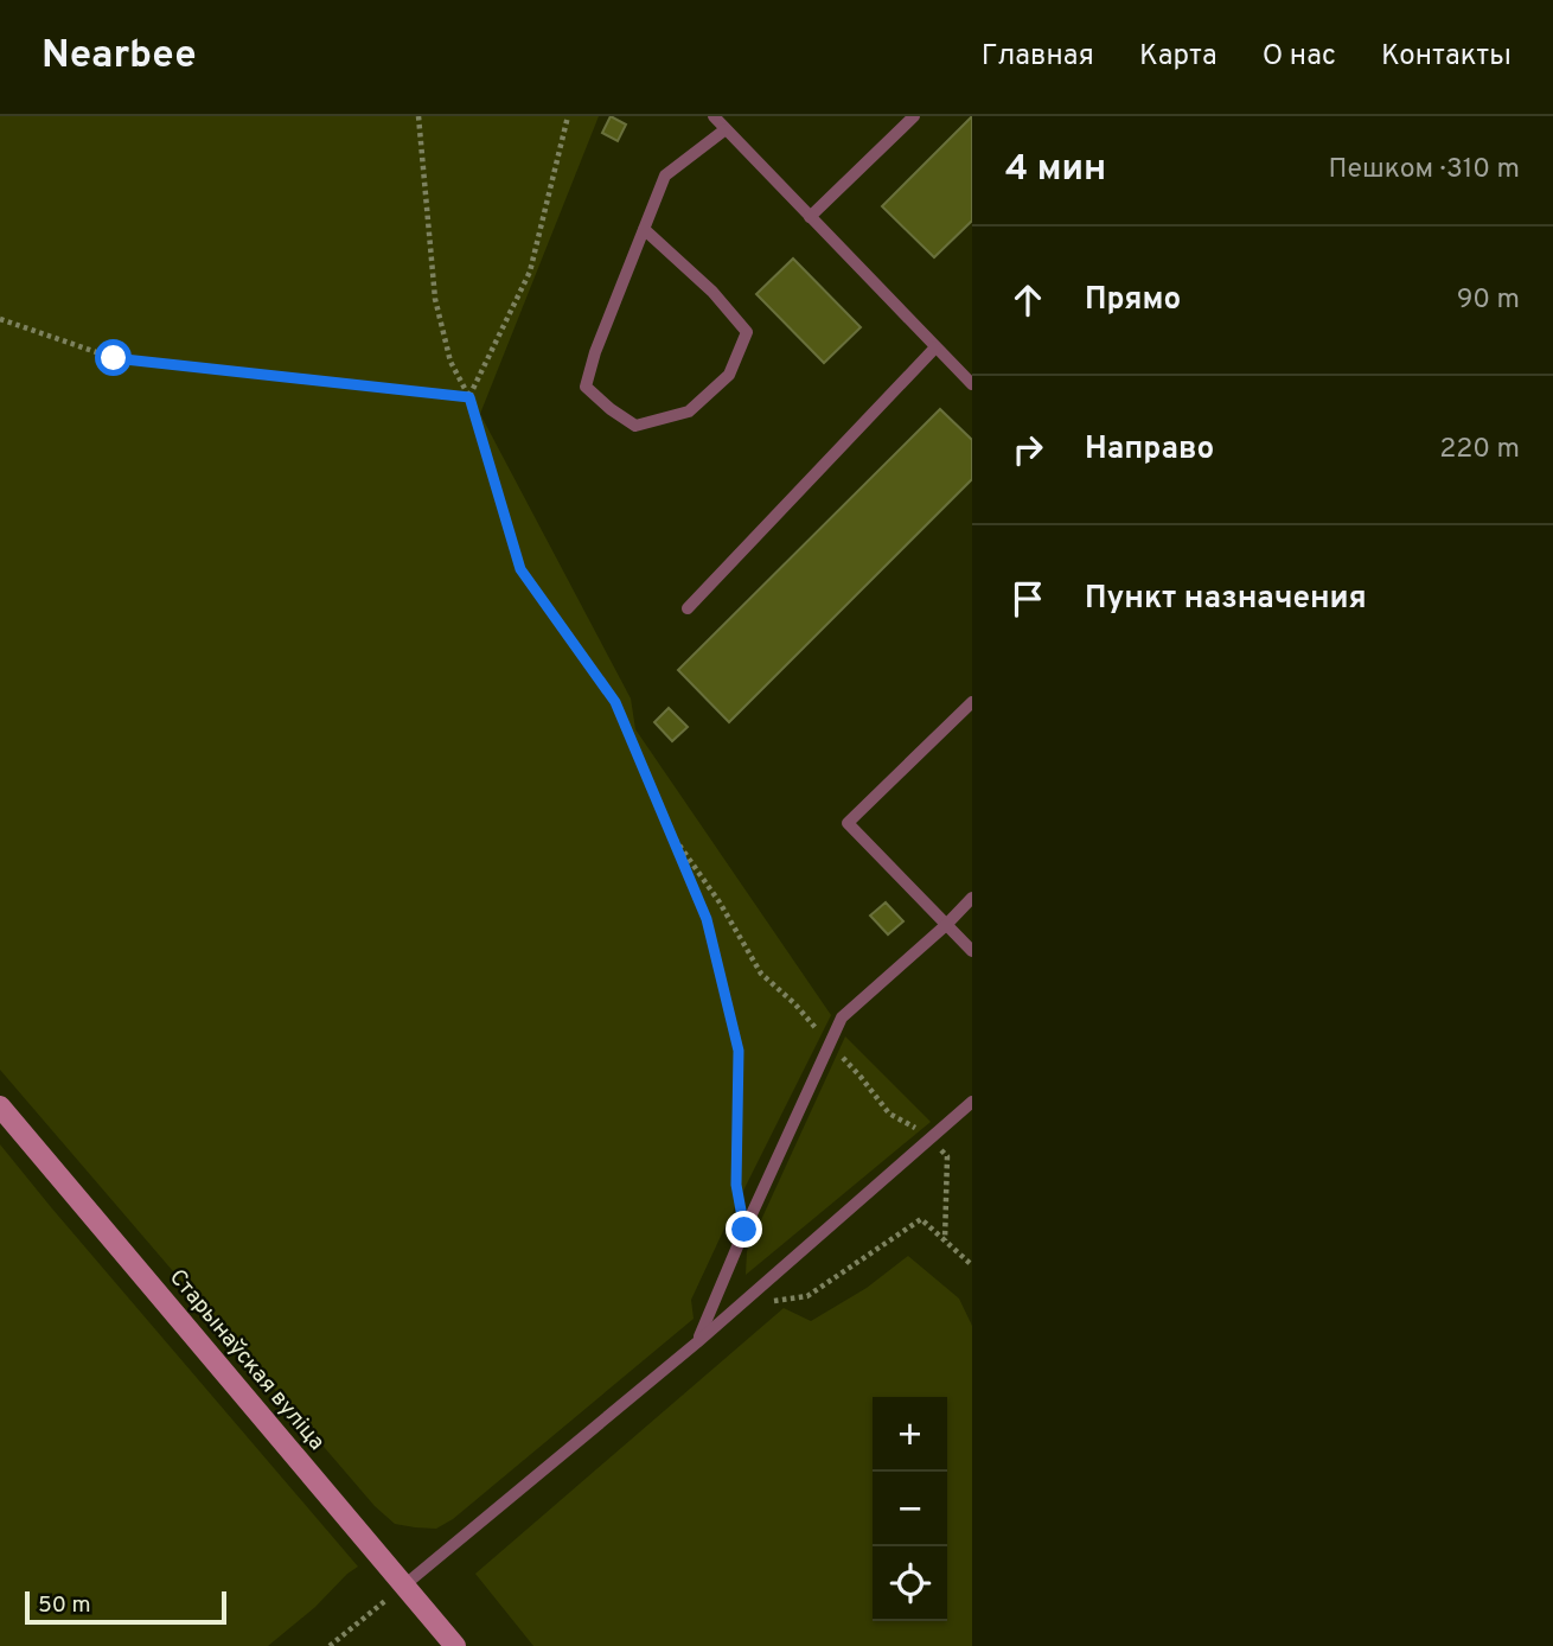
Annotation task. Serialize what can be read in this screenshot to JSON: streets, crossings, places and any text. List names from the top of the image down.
{
  "streets": {
    "main road": ["Старынаўская вуліца"]
  },
  "scale_bar": "50 m",
  "page": {
    "header": "Nearbee",
    "nav": [
      "Главная",
      "Карта",
      "О нас",
      "Контакты"
    ],
    "heading": ["4 мин", "Пешком · 310 m"],
    "list": [
      ["Прямо", "90 m"],
      ["Направо", "220 m"],
      "Пункт назначения"
    ],
    "map_buttons": ["+", "−"],
    "scale": "50 m"
  }
}
